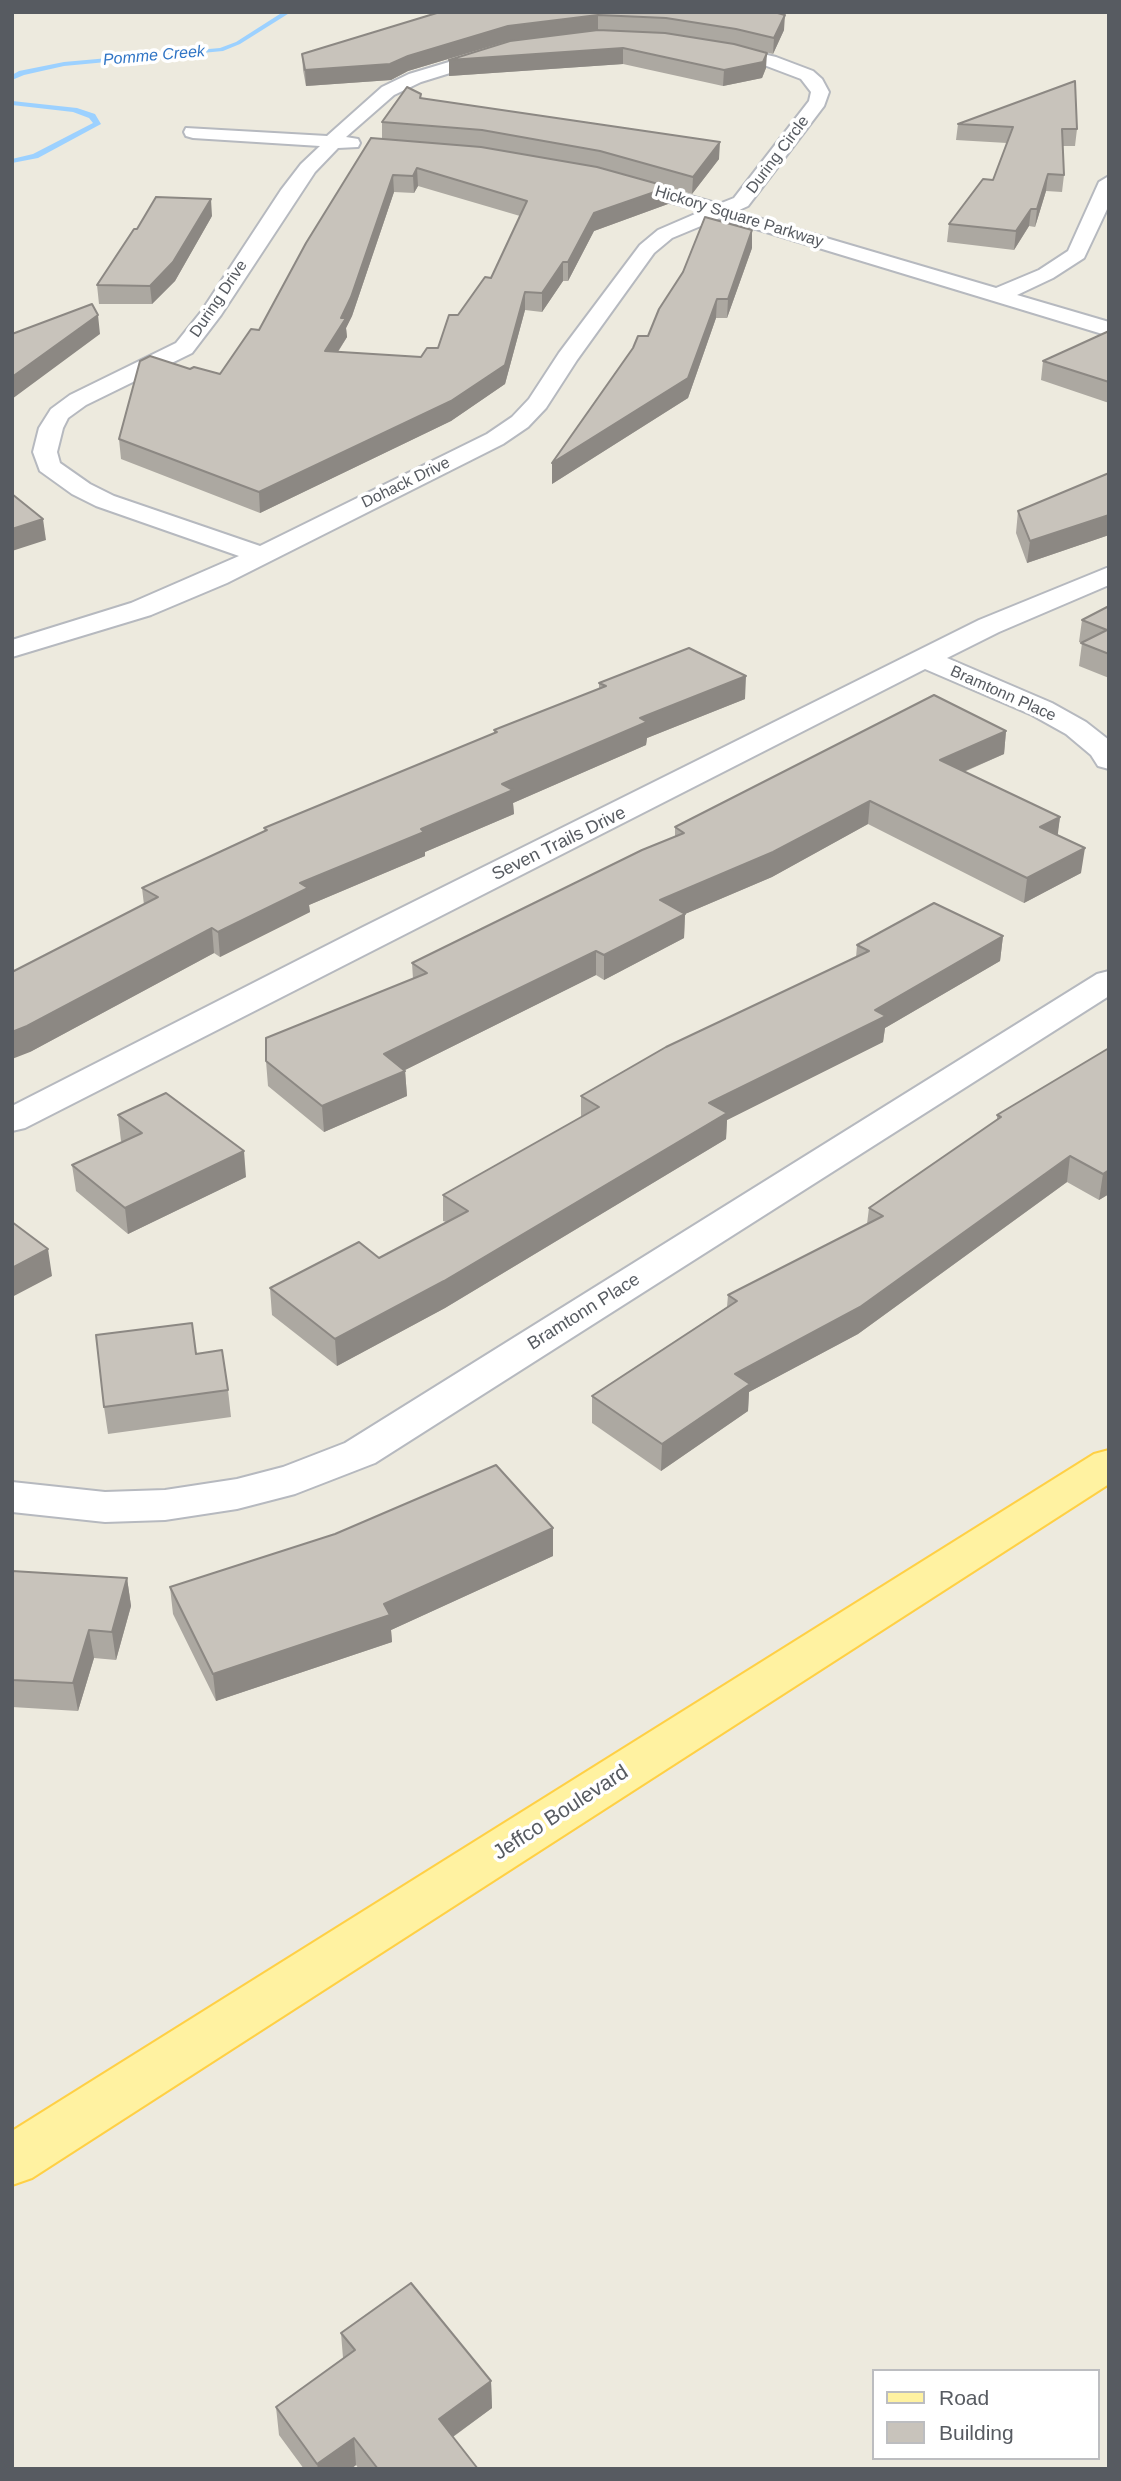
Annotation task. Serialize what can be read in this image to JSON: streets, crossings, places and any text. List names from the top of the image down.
{
  "streets": {
    "main road": ["Jeffco Boulevard"],
    "street": [
      "During Circle",
      "Hickory Square Parkway",
      "During Drive",
      "Dohack Drive",
      "Bramtonn Place",
      "Seven Trails Drive"
    ]
  },
  "crossings": [
    ["During Circle", "Hickory Square Parkway"],
    ["During Circle", "Dohack Drive"],
    ["Hickory Square Parkway", "Dohack Drive"],
    ["During Drive", "Dohack Drive"],
    ["Bramtonn Place", "Seven Trails Drive"]
  ],
  "water": ["Pomme Creek"],
  "legend": ["Road", "Building"]
}
